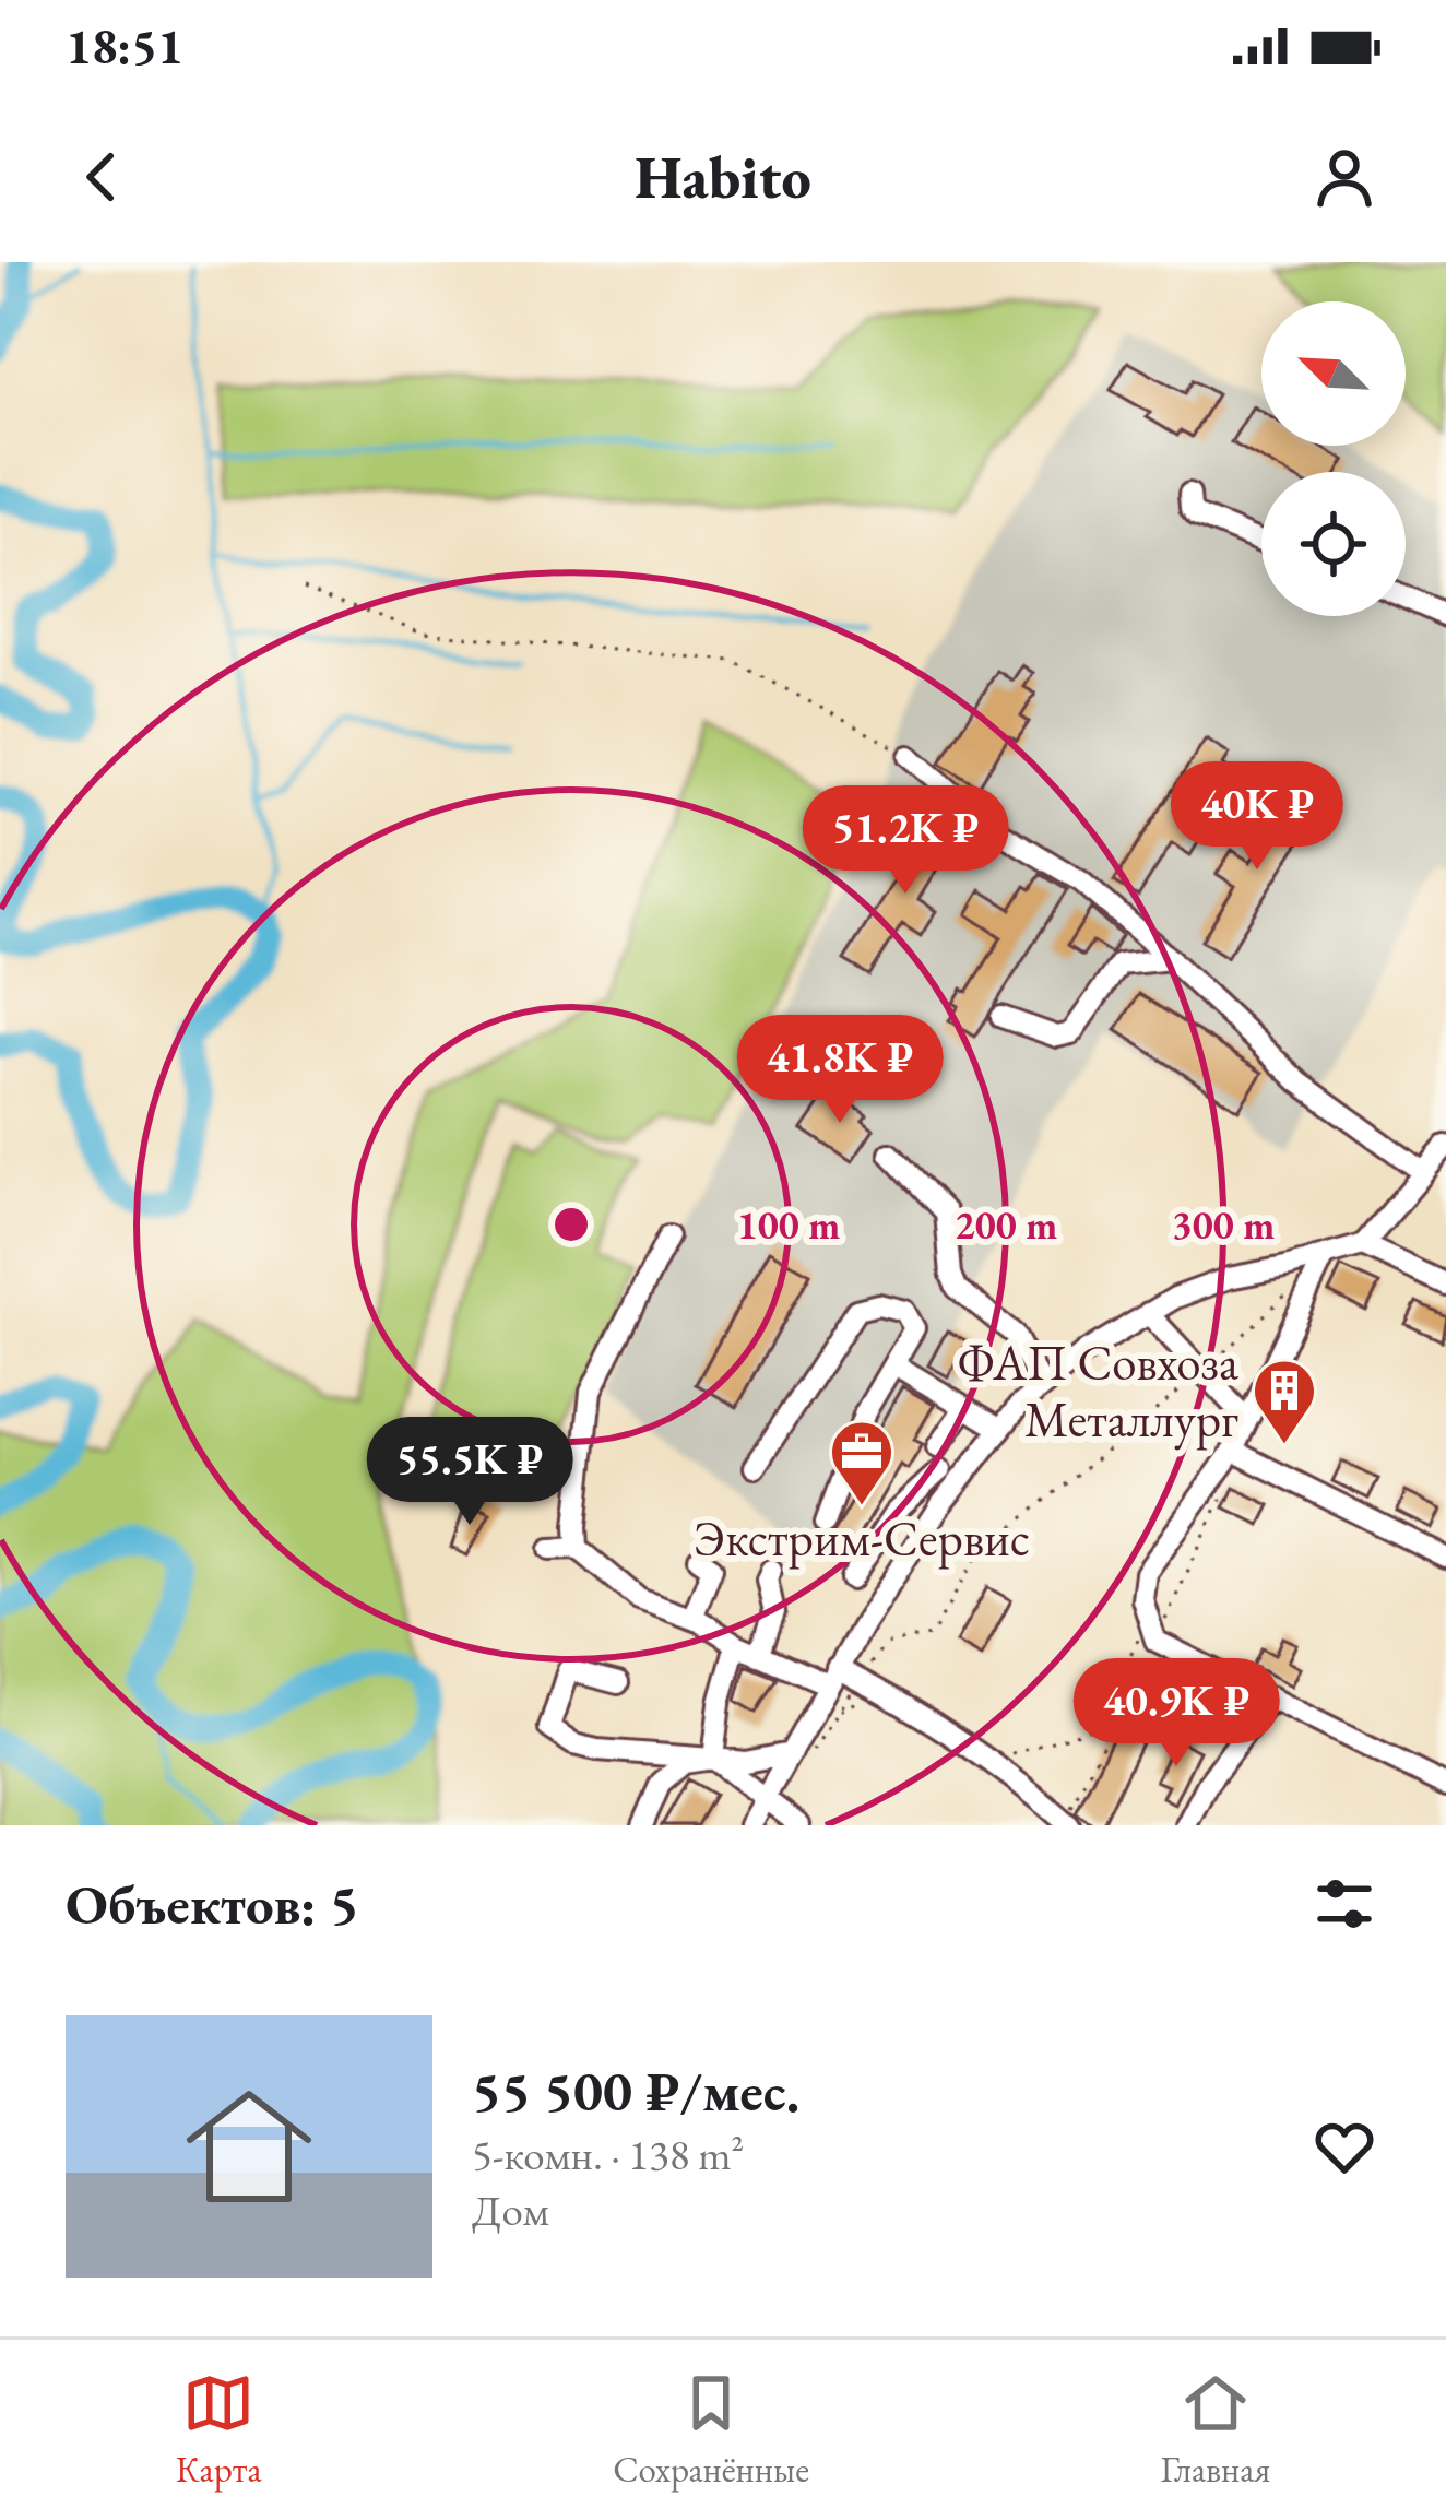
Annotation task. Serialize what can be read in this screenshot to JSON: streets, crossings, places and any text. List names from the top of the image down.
{
  "places": {
    "building": ["ФАП Совхоза Металлург"],
    "office": ["Экстрим-Сервис"]
  },
  "north": "top left",
  "page": {
    "status": "18:51",
    "header": "Habito",
    "price": [
      "40K ₽",
      "51.2K ₽",
      "41.8K ₽",
      "55.5K ₽",
      "40.9K ₽"
    ],
    "heading": "Объектов: 5",
    "list": [
      {
        "name": "55 500 ₽/мес.",
        "note": "5-комн. · 138 m² · Дом"
      }
    ],
    "tabs": ["Карта", "Сохранённые", "Главная"]
  },
  "rings": ["100 m", "200 m", "300 m"]
}
